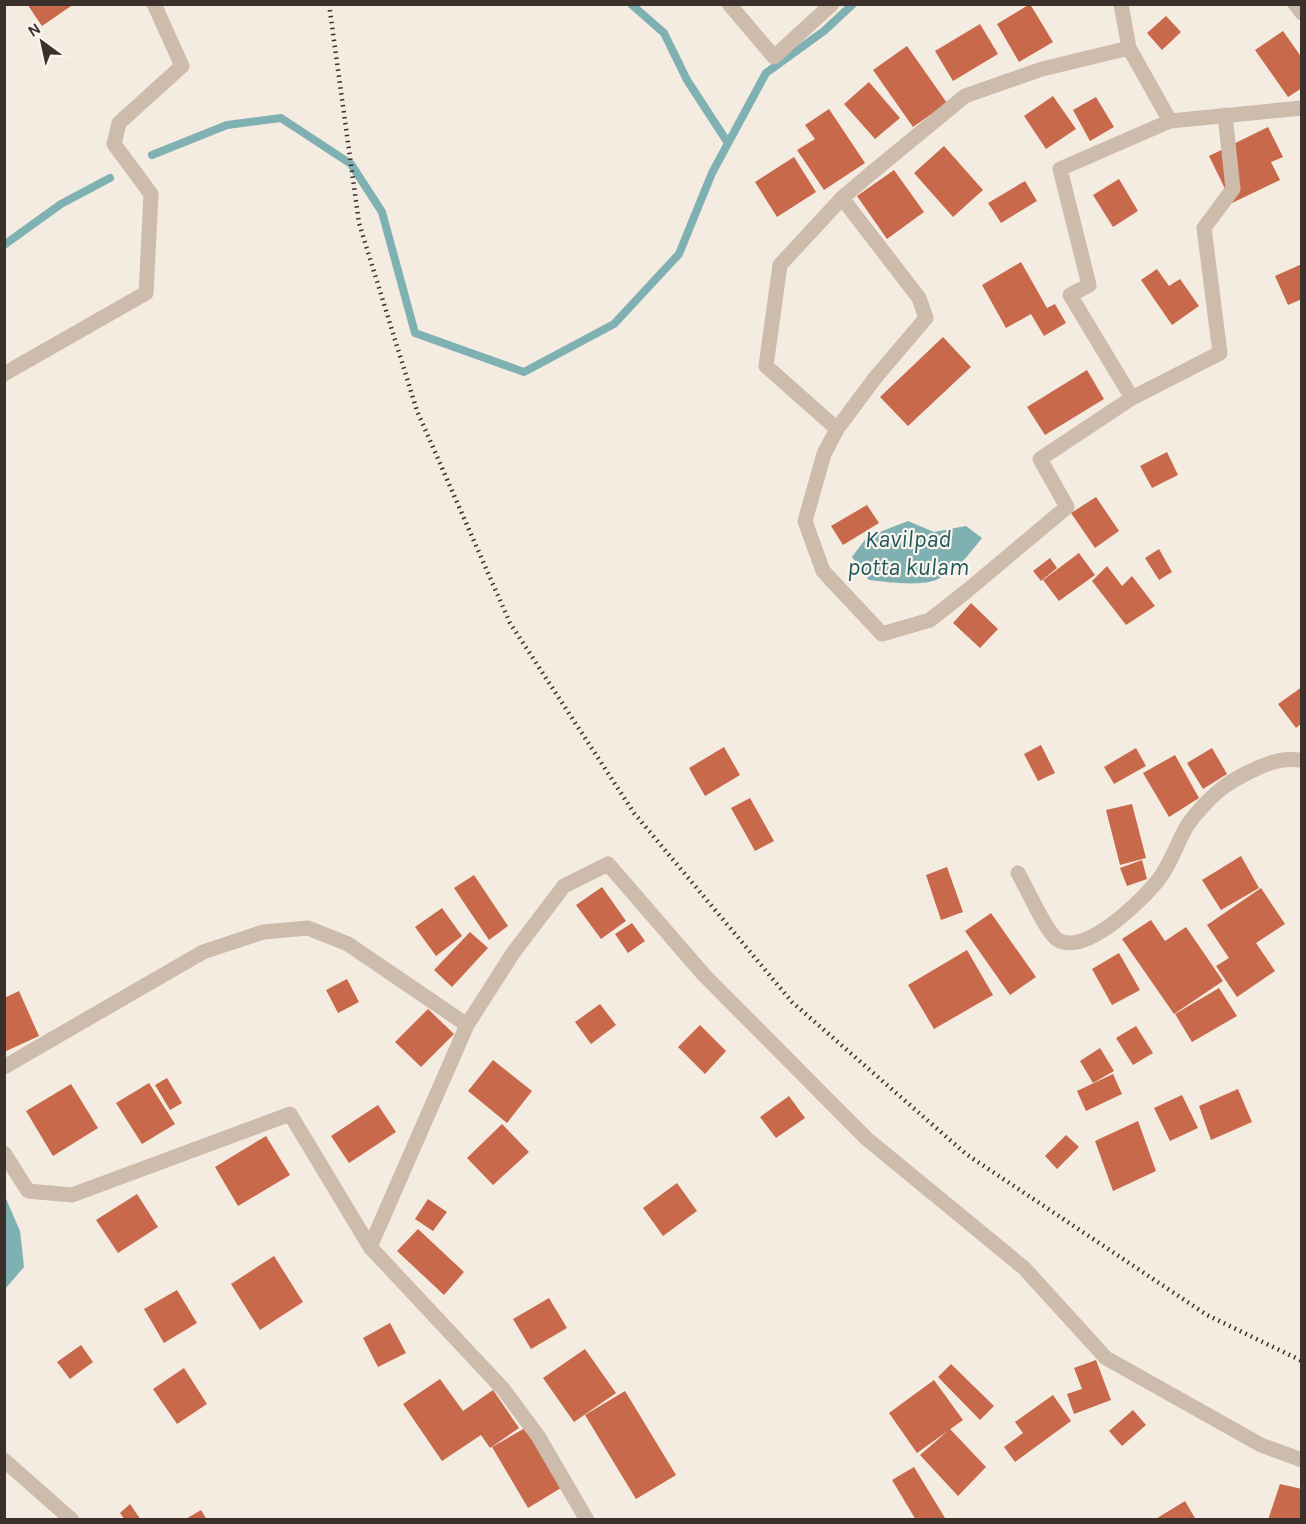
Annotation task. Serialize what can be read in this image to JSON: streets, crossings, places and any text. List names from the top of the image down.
{
  "water": ["Kavilpad potta kulam"],
  "north": "top left"
}
